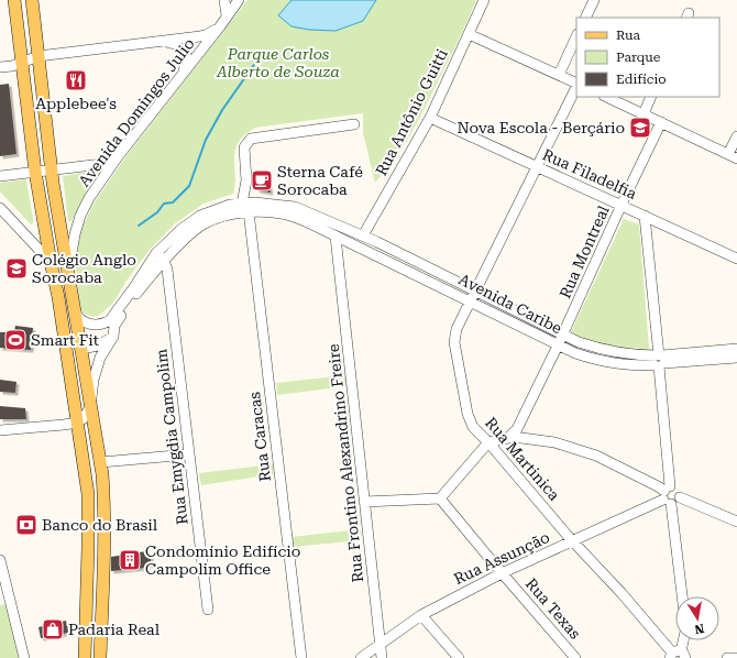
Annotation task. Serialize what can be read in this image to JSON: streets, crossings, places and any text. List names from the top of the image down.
{
  "streets": {
    "street": [
      "Avenida Domingos Julio",
      "Rua Antônio Guitti",
      "Rua Filadelfia",
      "Rua Montreal",
      "Avenida Caribe",
      "Rua Emygdia Campolim",
      "Rua Caracas",
      "Rua Martinica",
      "Rua Frontino Alexandrino Freire",
      "Rua Assunção",
      "Rua Texas"
    ]
  },
  "crossings": [
    ["Rua Antônio Guitti", "Rua Filadelfia"],
    ["Rua Antônio Guitti", "Avenida Caribe"],
    ["Rua Filadelfia", "Rua Montreal"],
    ["Rua Filadelfia", "Rua Martinica"],
    ["Rua Montreal", "Avenida Caribe"],
    ["Avenida Caribe", "Rua Emygdia Campolim"],
    ["Avenida Caribe", "Rua Caracas"],
    ["Avenida Caribe", "Rua Martinica"],
    ["Avenida Caribe", "Rua Frontino Alexandrino Freire"],
    ["Rua Martinica", "Rua Assunção"],
    ["Rua Frontino Alexandrino Freire", "Rua Assunção"],
    ["Rua Assunção", "Rua Texas"]
  ],
  "parks": ["Parque Carlos Alberto de Souza"],
  "places": {
    "restaurant": ["Applebee's"],
    "school or university": ["Nova Escola - Berçário", "Colégio Anglo Sorocaba"],
    "cafe": ["Sterna Café Sorocaba"],
    "sports": ["Smart Fit"],
    "bank": ["Banco do Brasil"],
    "building": ["Condomínio Edifício Campolim Office"],
    "shop": ["Padaria Real"]
  },
  "legend": ["Rua", "Parque", "Edifício"],
  "north": "bottom"
}
